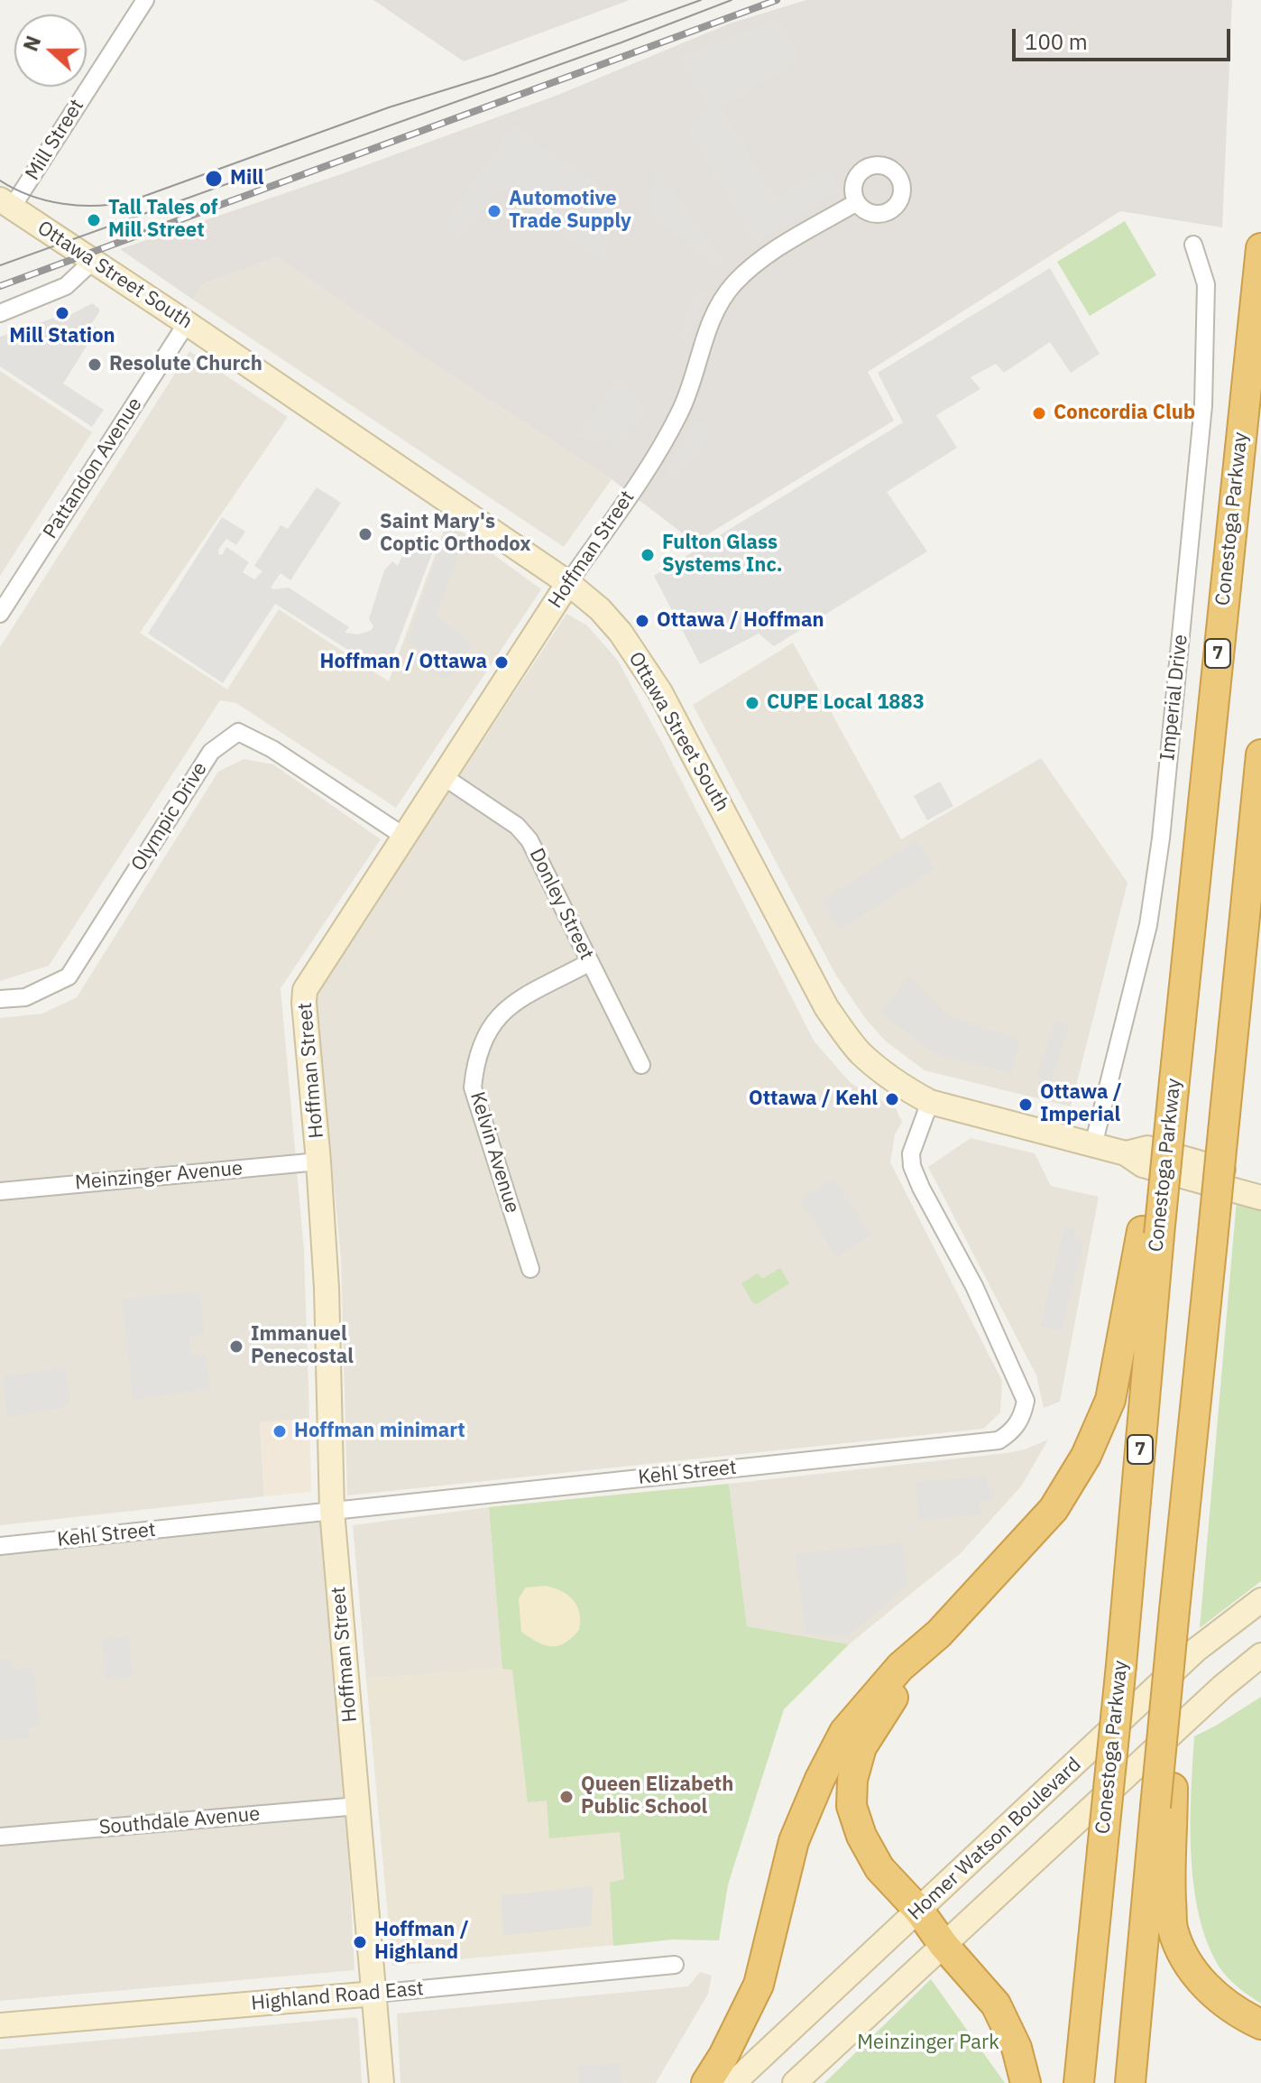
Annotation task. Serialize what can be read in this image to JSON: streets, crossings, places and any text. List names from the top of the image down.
{
  "streets": {
    "highway": ["Conestoga Parkway", "7"],
    "main road": [
      "Ottawa Street South",
      "Hoffman Street",
      "Homer Watson Boulevard",
      "Highland Road East"
    ],
    "street": [
      "Mill Street",
      "Pattandon Avenue",
      "Imperial Drive",
      "Olympic Drive",
      "Donley Street",
      "Kelvin Avenue",
      "Meinzinger Avenue",
      "Kehl Street",
      "Southdale Avenue"
    ]
  },
  "crossings": [
    ["Mill Street", "Ottawa Street South"],
    ["Ottawa Street South", "Pattandon Avenue"],
    ["Ottawa Street South", "Hoffman Street"],
    ["Ottawa Street South", "Imperial Drive"],
    ["Ottawa Street South", "Kehl Street"],
    ["Hoffman Street", "Olympic Drive"],
    ["Hoffman Street", "Donley Street"],
    ["Hoffman Street", "Meinzinger Avenue"],
    ["Hoffman Street", "Kehl Street"],
    ["Hoffman Street", "Southdale Avenue"],
    ["Hoffman Street", "Highland Road East"],
    ["Donley Street", "Kelvin Avenue"]
  ],
  "parks": ["Meinzinger Park"],
  "places": [
    "Mill",
    "Automotive Trade Supply",
    "Tall Tales of Mill Street",
    "Mill Station",
    "Resolute Church",
    "Concordia Club",
    "Saint Mary's Coptic Orthodox",
    "Fulton Glass Systems Inc.",
    "Ottawa / Hoffman",
    "Hoffman / Ottawa",
    "CUPE Local 1883",
    "Ottawa / Kehl",
    "Ottawa / Imperial",
    "Immanuel Penecostal",
    "Hoffman minimart",
    "Queen Elizabeth Public School",
    "Hoffman / Highland"
  ],
  "scale_bar": "100 m",
  "north": "left"
}
